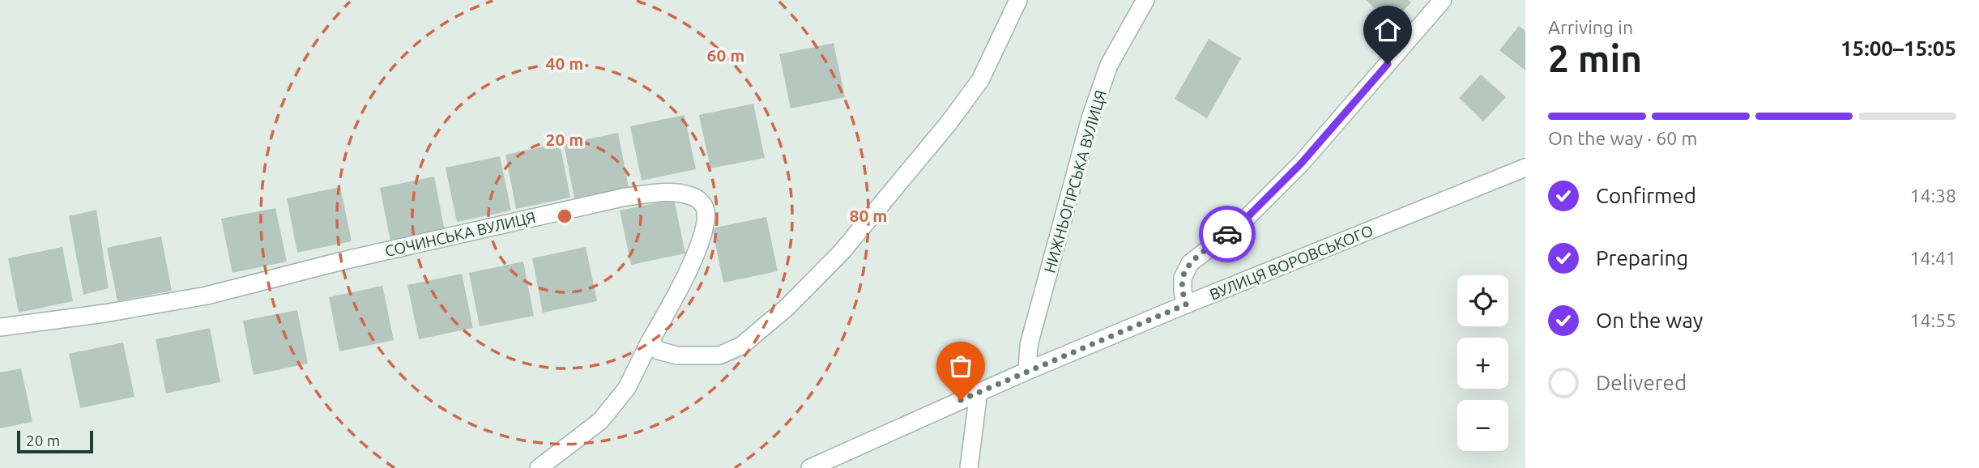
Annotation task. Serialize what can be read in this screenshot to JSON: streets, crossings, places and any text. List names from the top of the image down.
{
  "streets": {
    "street": ["НИЖНЬОГІРСЬКА ВУЛИЦЯ", "СОЧИНСЬКА ВУЛИЦЯ", "ВУЛИЦЯ ВОРОВСЬКОГО"]
  },
  "crossings": [
    ["НИЖНЬОГІРСЬКА ВУЛИЦЯ", "ВУЛИЦЯ ВОРОВСЬКОГО"]
  ],
  "scale_bar": "20 m",
  "page": {
    "heading": ["2 min", "Arriving in", "15:00–15:05"],
    "bar": "On the way · 60 m",
    "list": [
      ["Confirmed", "14:38"],
      ["Preparing", "14:41"],
      ["On the way", "14:55"],
      "Delivered"
    ],
    "map_buttons": ["+", "−"],
    "scale": "20 m"
  },
  "rings": [
    "60 m",
    "40 m",
    "20 m",
    "80 m"
  ]
}
